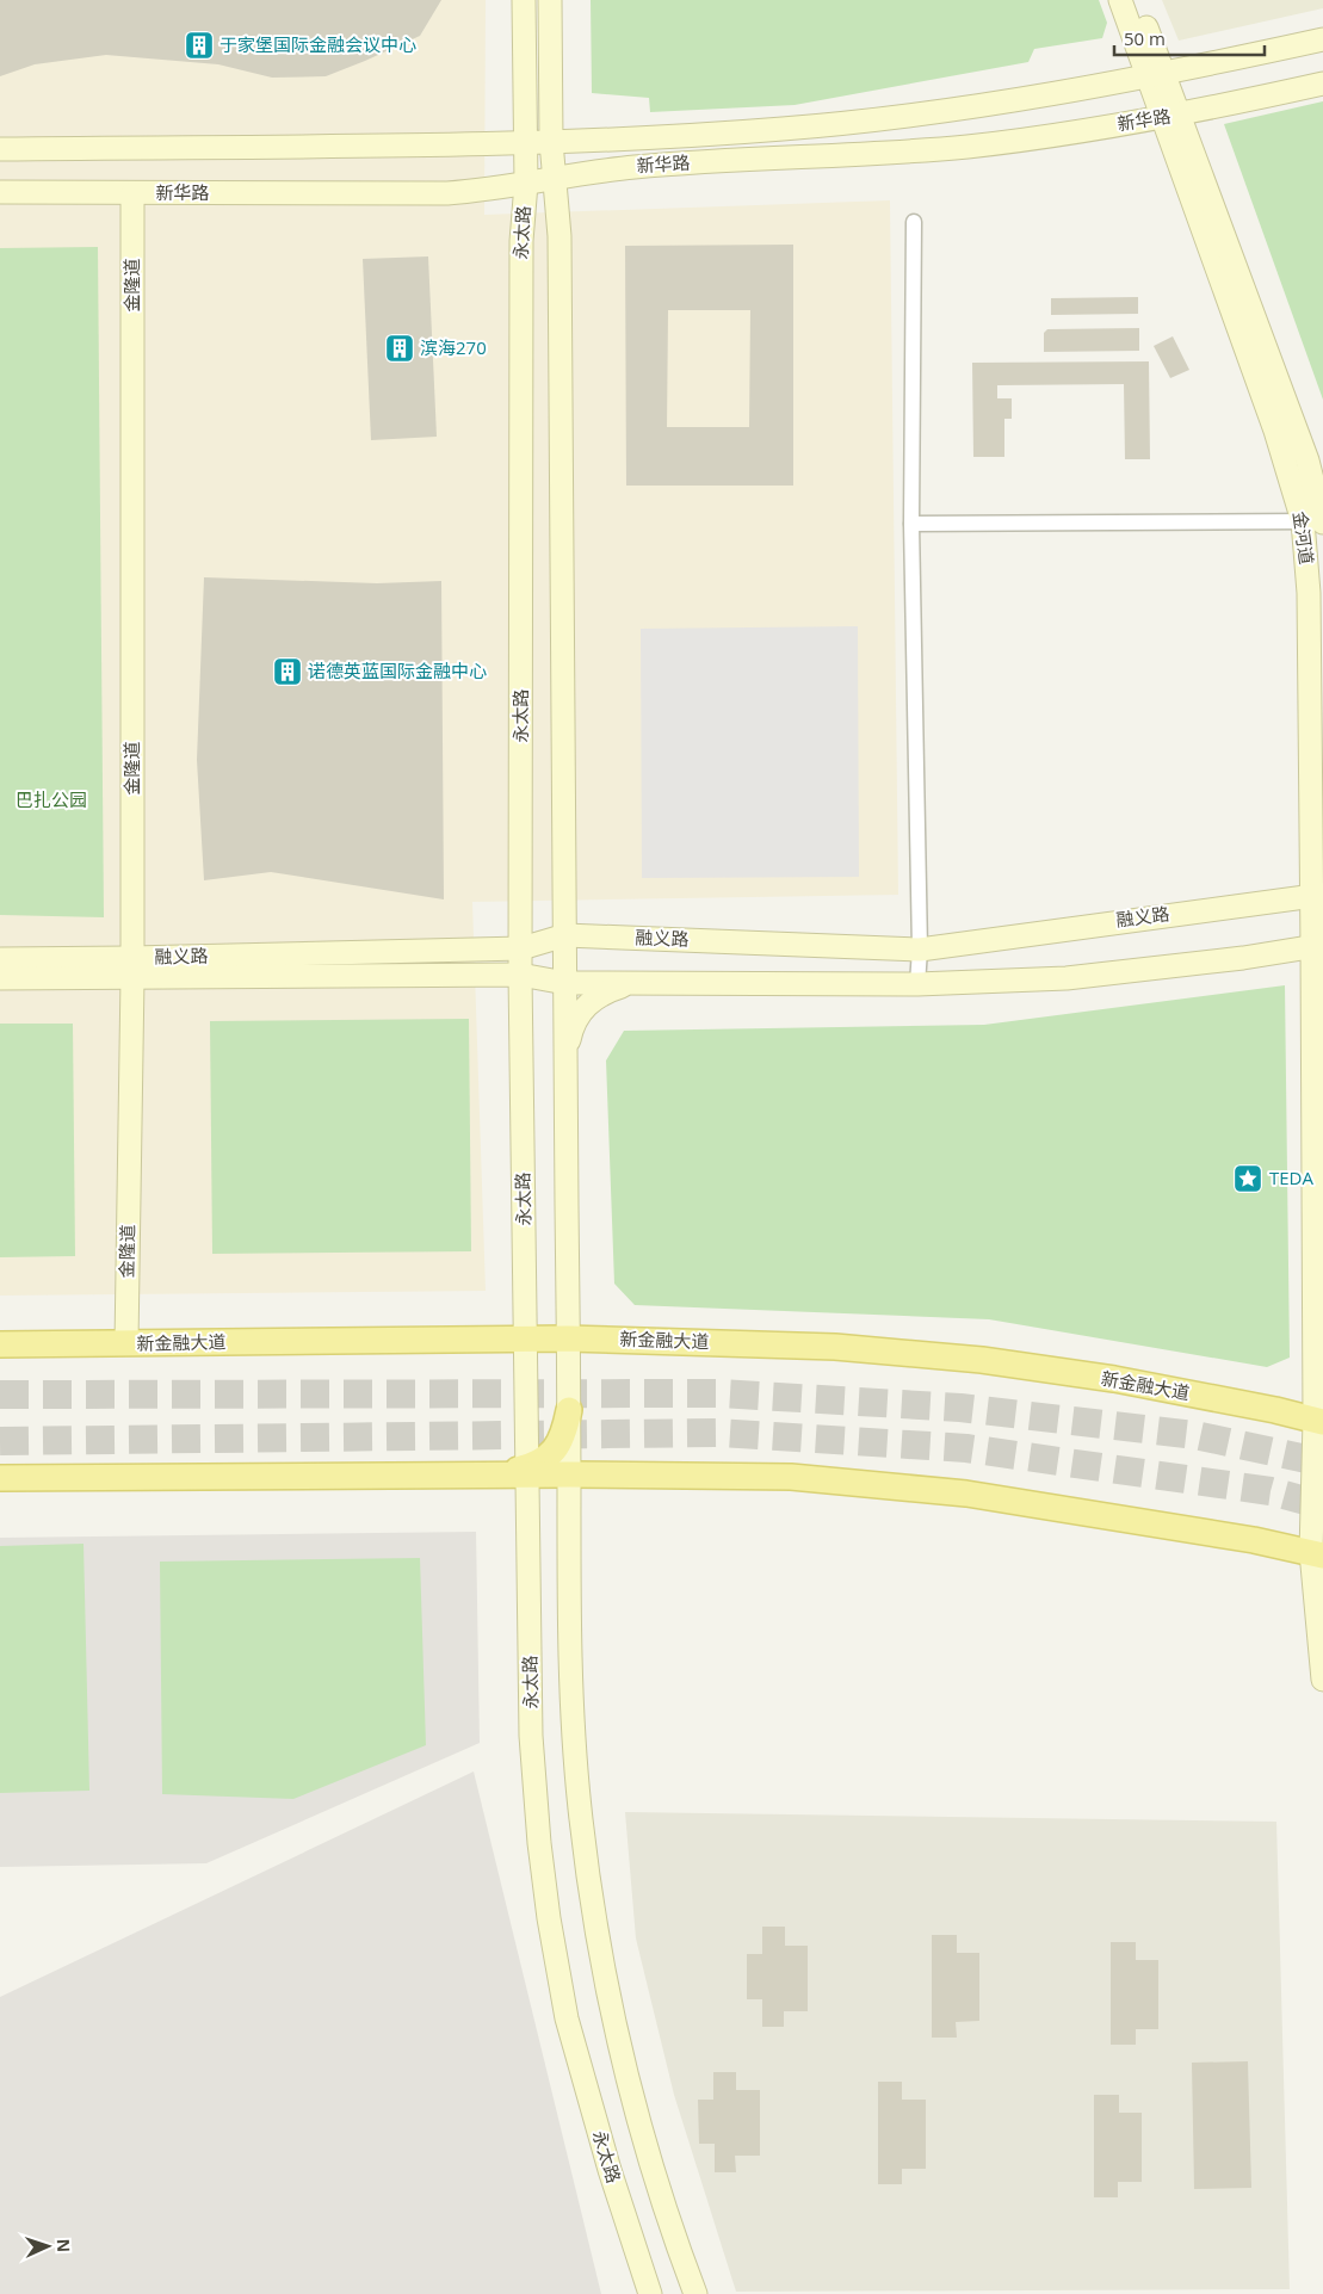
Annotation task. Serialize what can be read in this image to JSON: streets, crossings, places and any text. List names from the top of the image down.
{
  "streets": {
    "main road": [
      "新华路",
      "永太路",
      "金隆道",
      "金河道",
      "融义路",
      "新金融大道"
    ]
  },
  "crossings": [
    ["新华路", "永太路"],
    ["新华路", "金隆道"],
    ["新华路", "金河道"],
    ["永太路", "融义路"],
    ["永太路", "新金融大道"],
    ["金隆道", "融义路"],
    ["金隆道", "新金融大道"],
    ["金河道", "融义路"],
    ["金河道", "新金融大道"]
  ],
  "parks": ["巴扎公园"],
  "places": {
    "building": ["于家堡国际金融会议中心", "滨海270", "诺德英蓝国际金融中心"],
    "place": ["TEDA"]
  },
  "scale_bar": "50 m",
  "north": "right"
}
